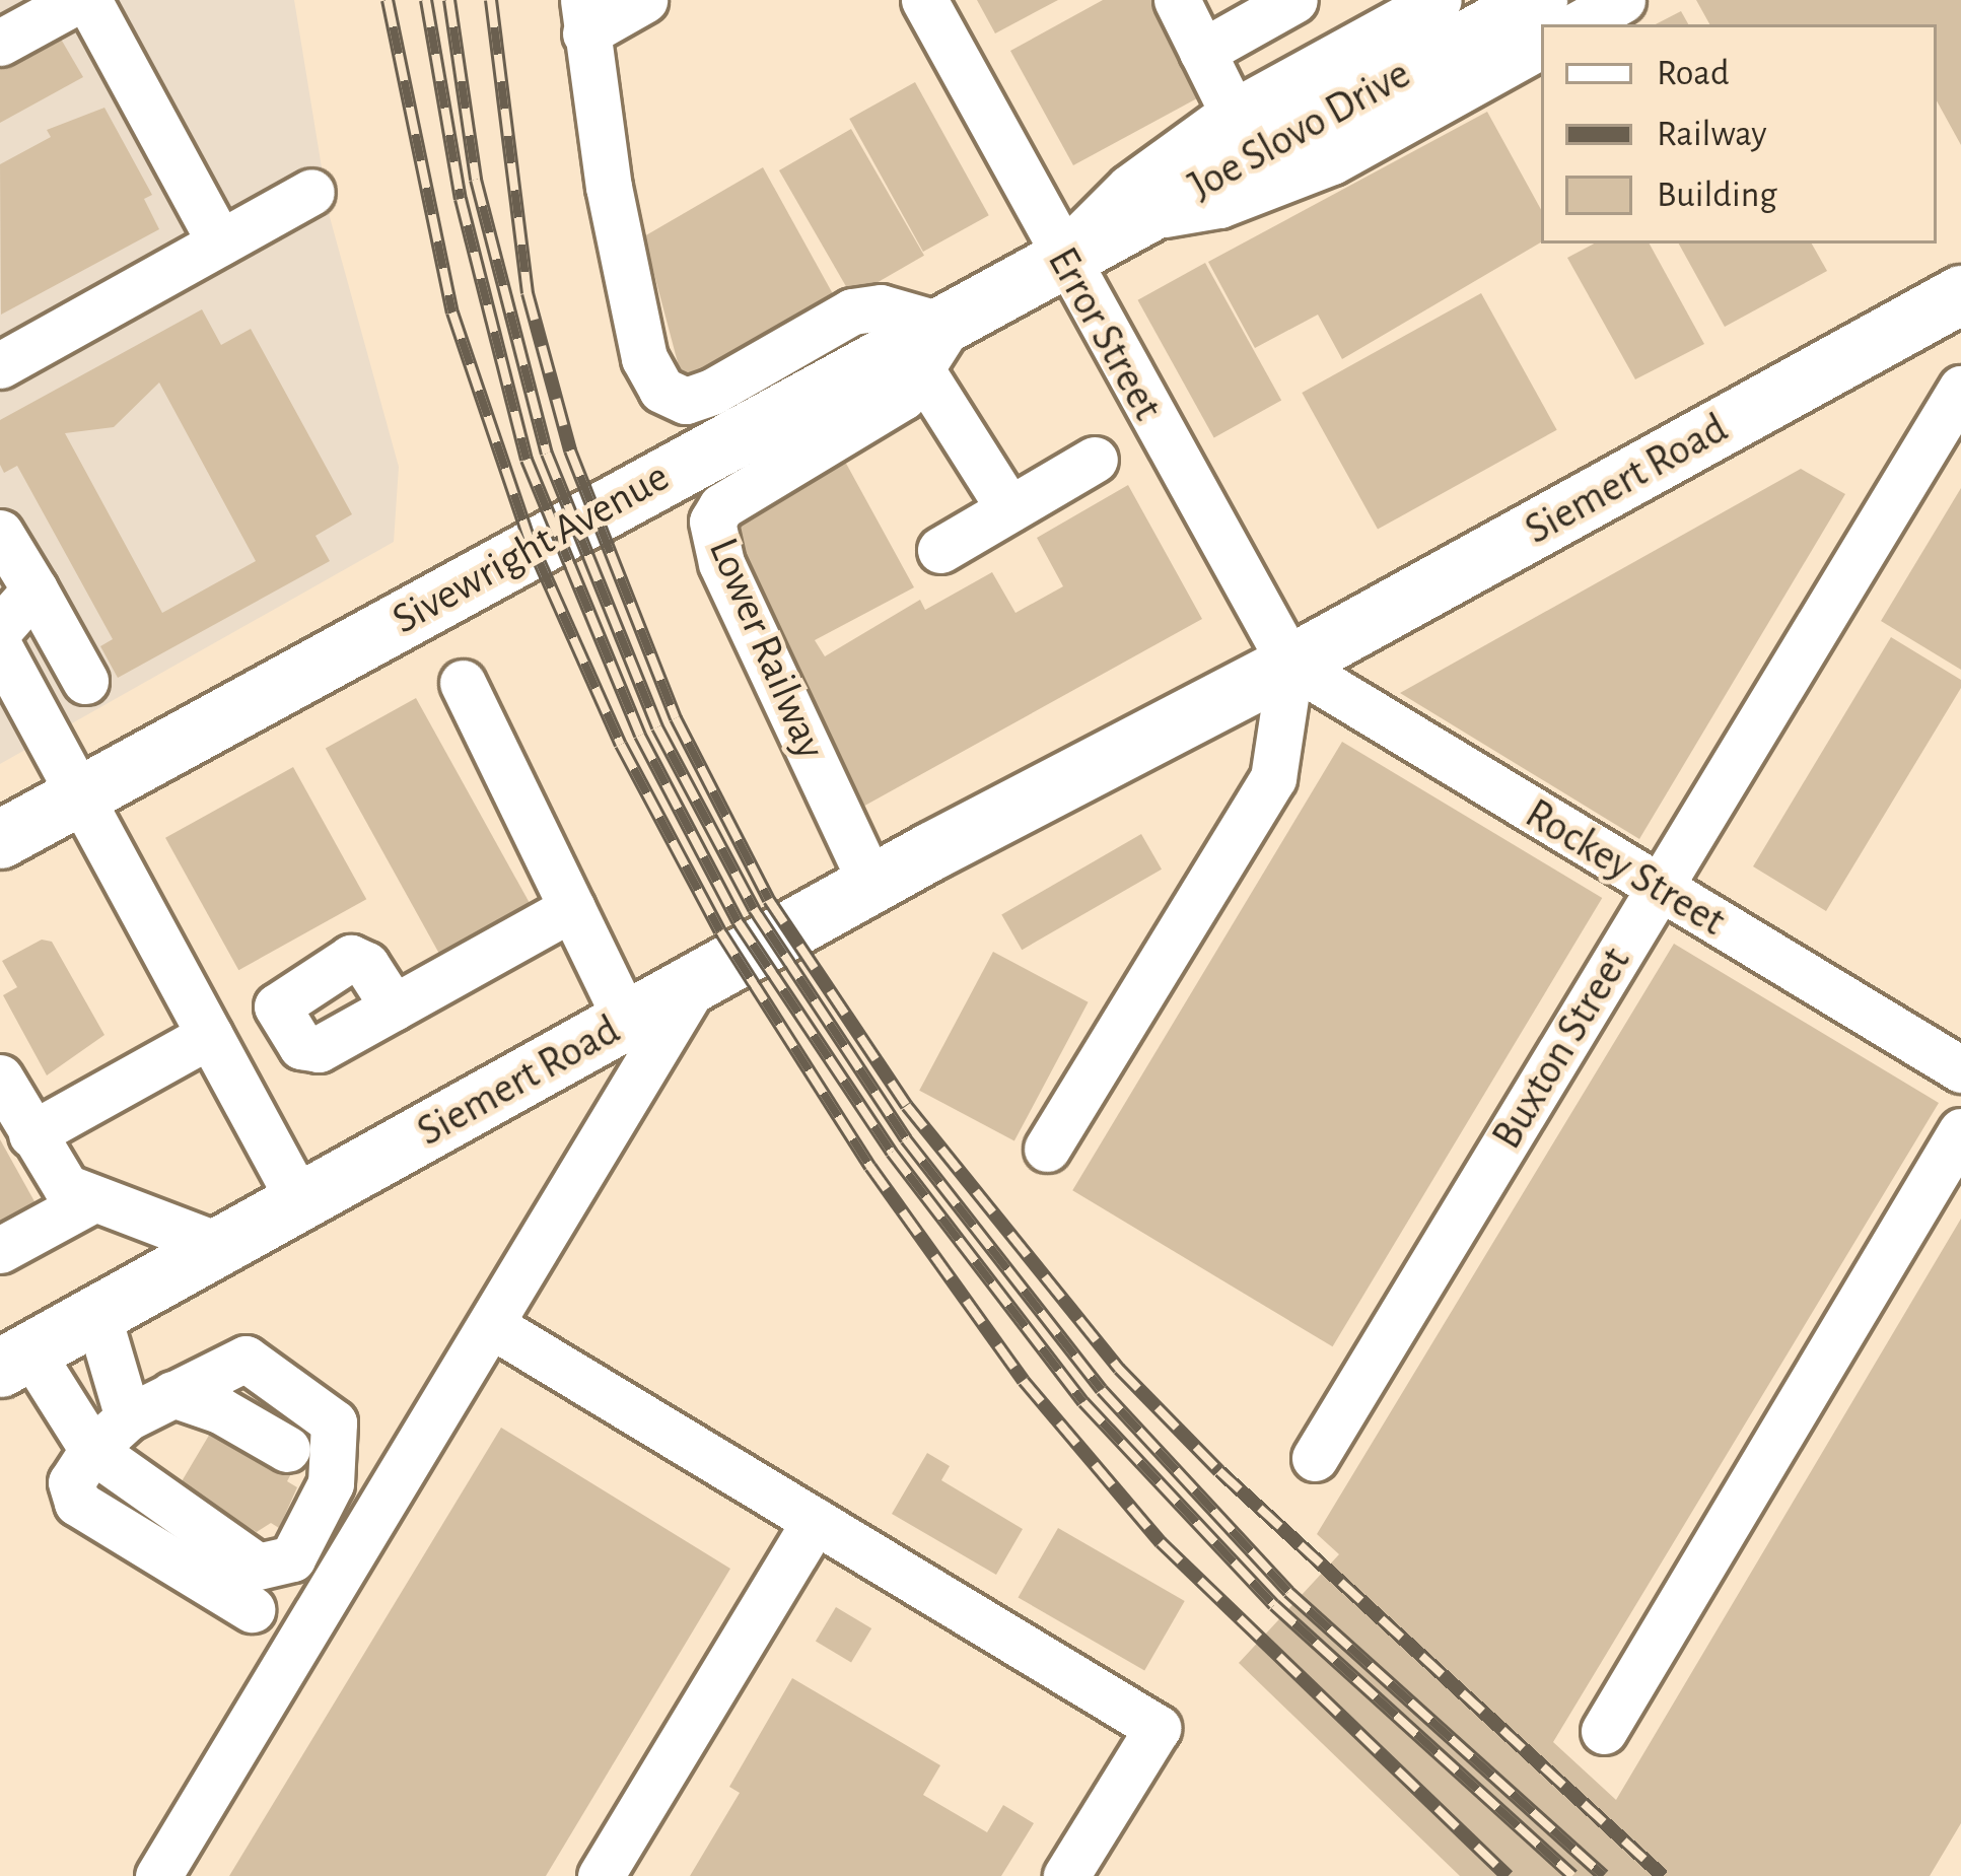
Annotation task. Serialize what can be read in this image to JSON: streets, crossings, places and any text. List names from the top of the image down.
{
  "streets": {
    "main road": ["Joe Slovo Drive", "Siemert Road", "Sivewright Avenue"],
    "street": [
      "Error Street",
      "Lower Railway",
      "Rockey Street",
      "Buxton Street"
    ]
  },
  "crossings": [
    ["Joe Slovo Drive", "Error Street"],
    ["Joe Slovo Drive", "Sivewright Avenue"],
    ["Error Street", "Siemert Road"],
    ["Error Street", "Sivewright Avenue"],
    ["Error Street", "Rockey Street"],
    ["Siemert Road", "Lower Railway"],
    ["Siemert Road", "Rockey Street"],
    ["Sivewright Avenue", "Lower Railway"],
    ["Rockey Street", "Buxton Street"]
  ],
  "legend": ["Road", "Railway", "Building"]
}
